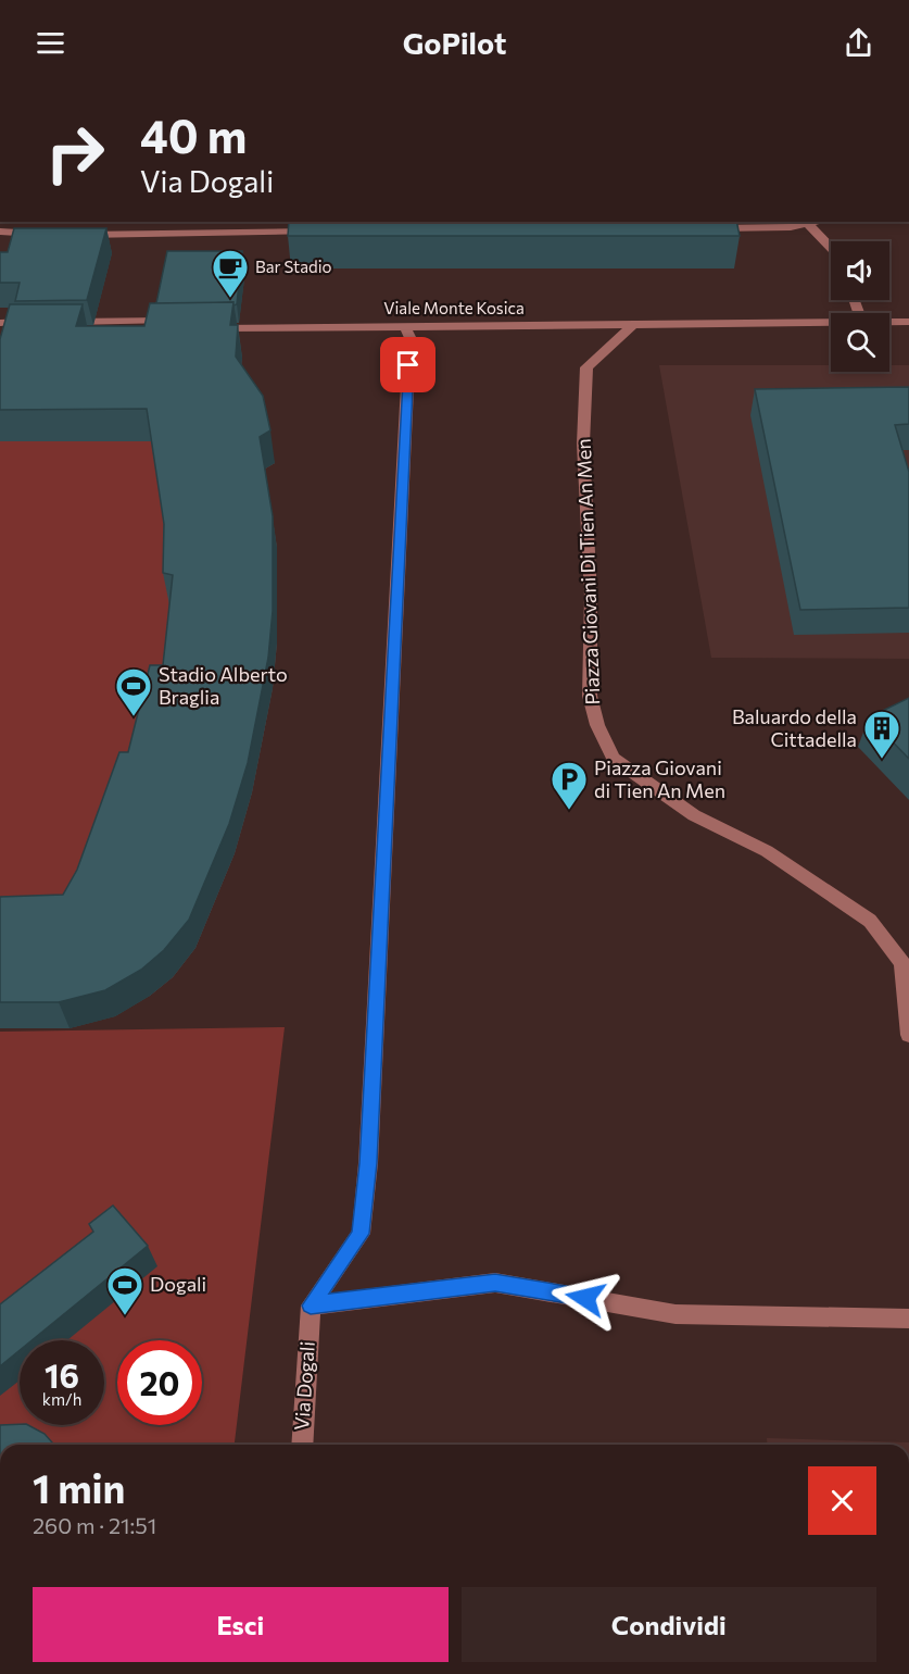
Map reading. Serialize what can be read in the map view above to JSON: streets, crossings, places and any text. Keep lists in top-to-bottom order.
{
  "streets": {
    "street": ["Viale Monte Kosica", "Piazza Giovani Di Tien An Men", "Via Dogali"]
  },
  "crossings": [
    ["Viale Monte Kosica", "Piazza Giovani Di Tien An Men"]
  ],
  "places": {
    "cafe": ["Bar Stadio"],
    "sports": ["Stadio Alberto Braglia", "Dogali"],
    "building": ["Baluardo della Cittadella"],
    "parking": ["Piazza Giovani di Tien An Men"]
  },
  "page": {
    "header": "GoPilot",
    "turn": ["40 m", "Via Dogali"],
    "speed": "16 km/h",
    "limit": "20",
    "heading": ["1 min", "260 m · 21:51"],
    "buttons": ["Esci", "Condividi"]
  }
}
